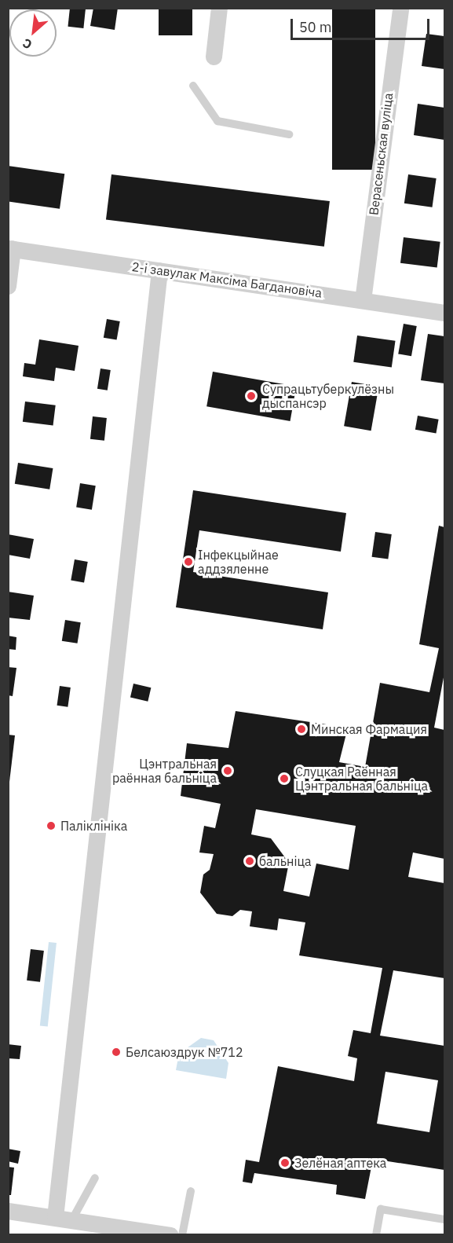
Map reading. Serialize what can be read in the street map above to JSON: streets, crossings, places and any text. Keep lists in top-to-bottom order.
{
  "streets": {
    "street": ["Верасеньская вуліца", "2-і завулак Максіма Багдановіча"]
  },
  "crossings": [
    ["Верасеньская вуліца", "2-і завулак Максіма Багдановіча"]
  ],
  "places": [
    "Супрацьтуберкулёзны дыспансэр",
    "Інфекцыйнае аддзяленне",
    "Минская Фармация",
    "Цэнтральная раённая бальніца",
    "Слуцкая Раённая Цэнтральная бальніца",
    "Паліклініка",
    "бальніца",
    "Белсаюздрук №712",
    "Зелёная аптека"
  ],
  "scale_bar": "50 m",
  "north": "bottom left"
}
